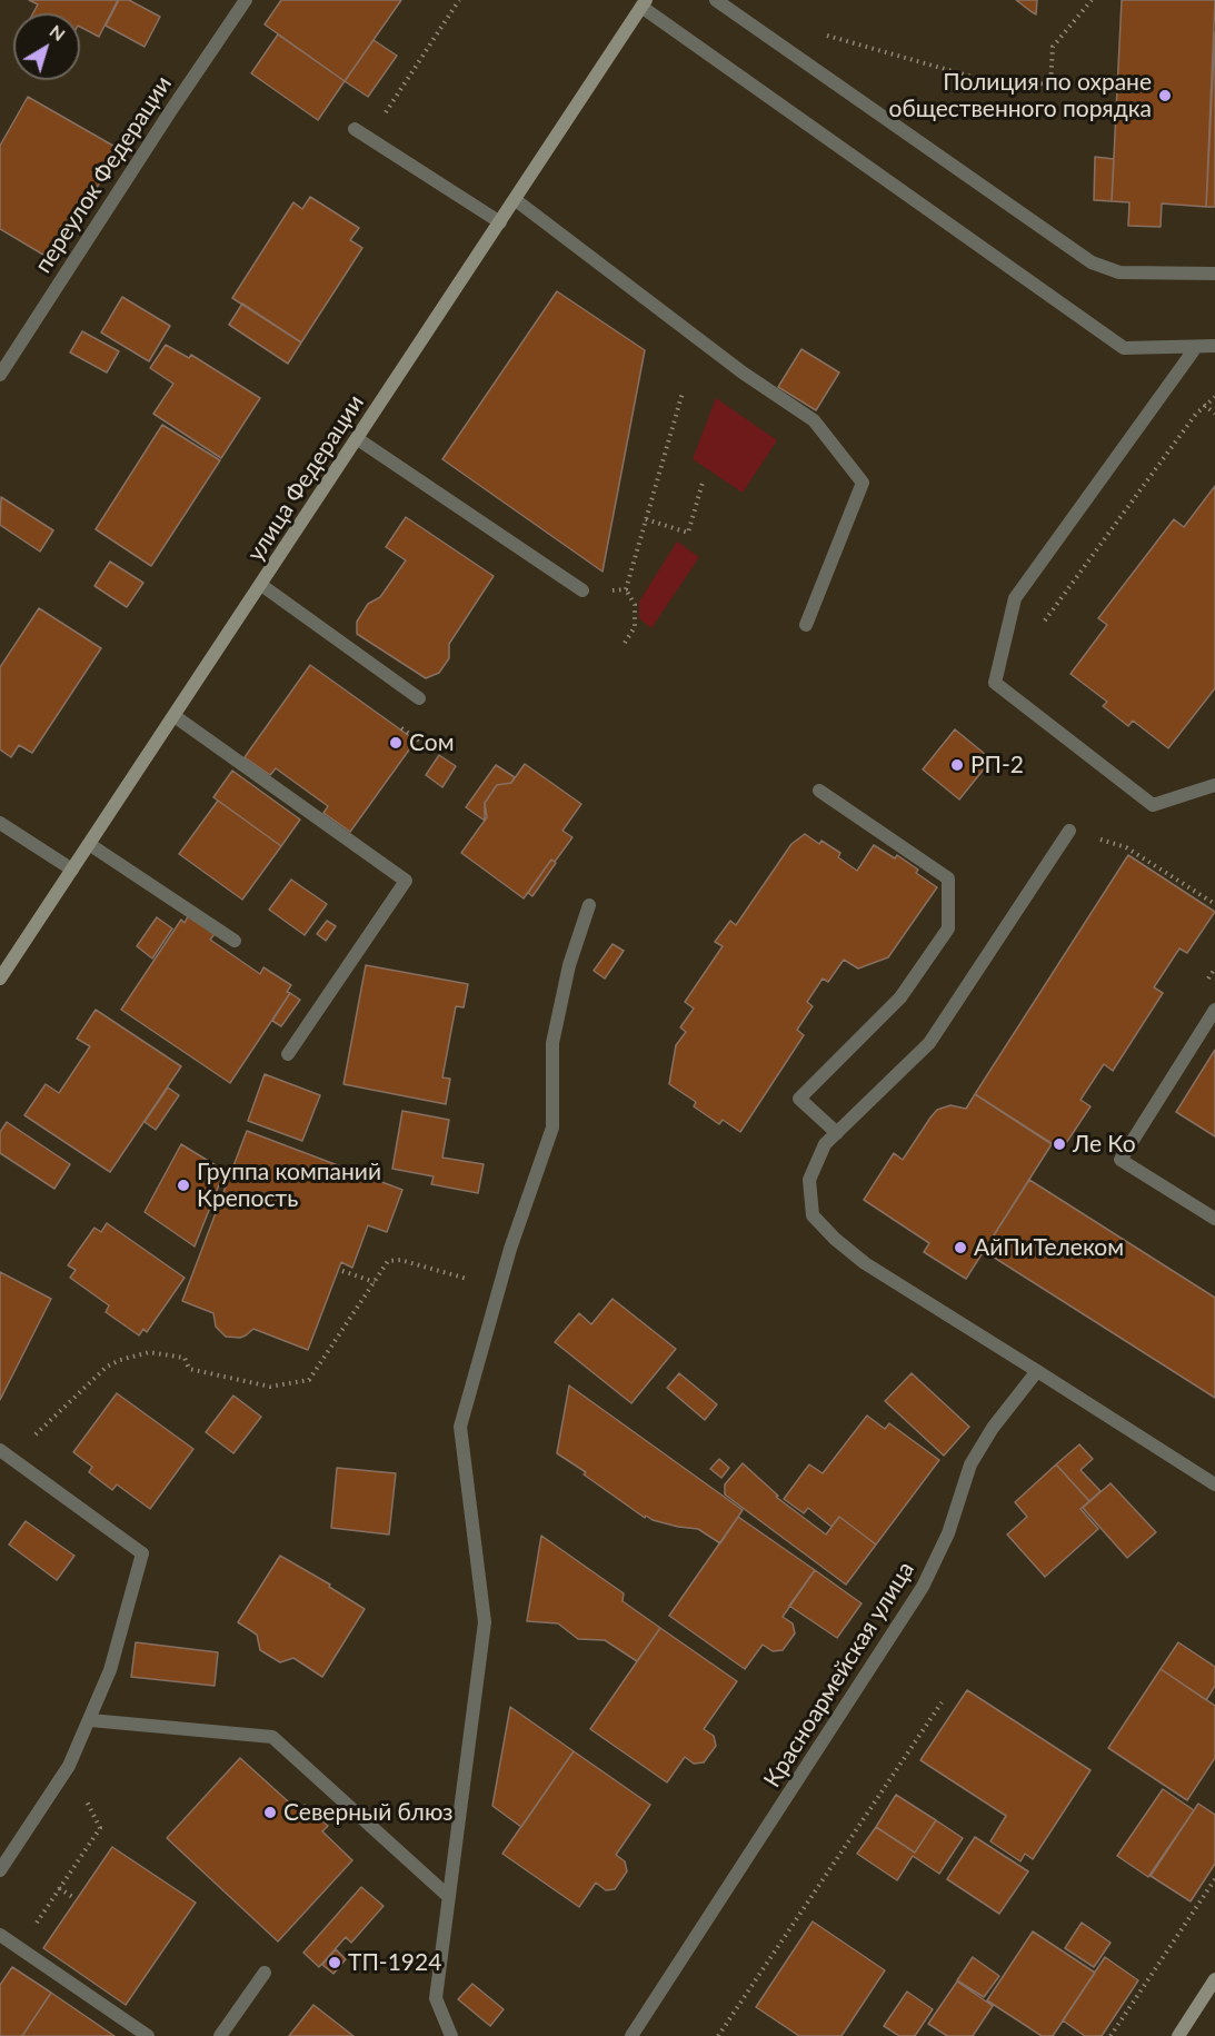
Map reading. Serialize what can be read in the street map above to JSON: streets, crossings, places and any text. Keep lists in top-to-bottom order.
{
  "streets": {
    "main road": ["улица Федерации"],
    "street": ["переулок Федерации", "Красноармейская улица"]
  },
  "places": [
    "Полиция по охране общественного порядка",
    "Сом",
    "РП-2",
    "Ле Ко",
    "Группа компаний Крепость",
    "АйПиТелеком",
    "Северный блюз",
    "ТП-1924"
  ],
  "north": "top right"
}
